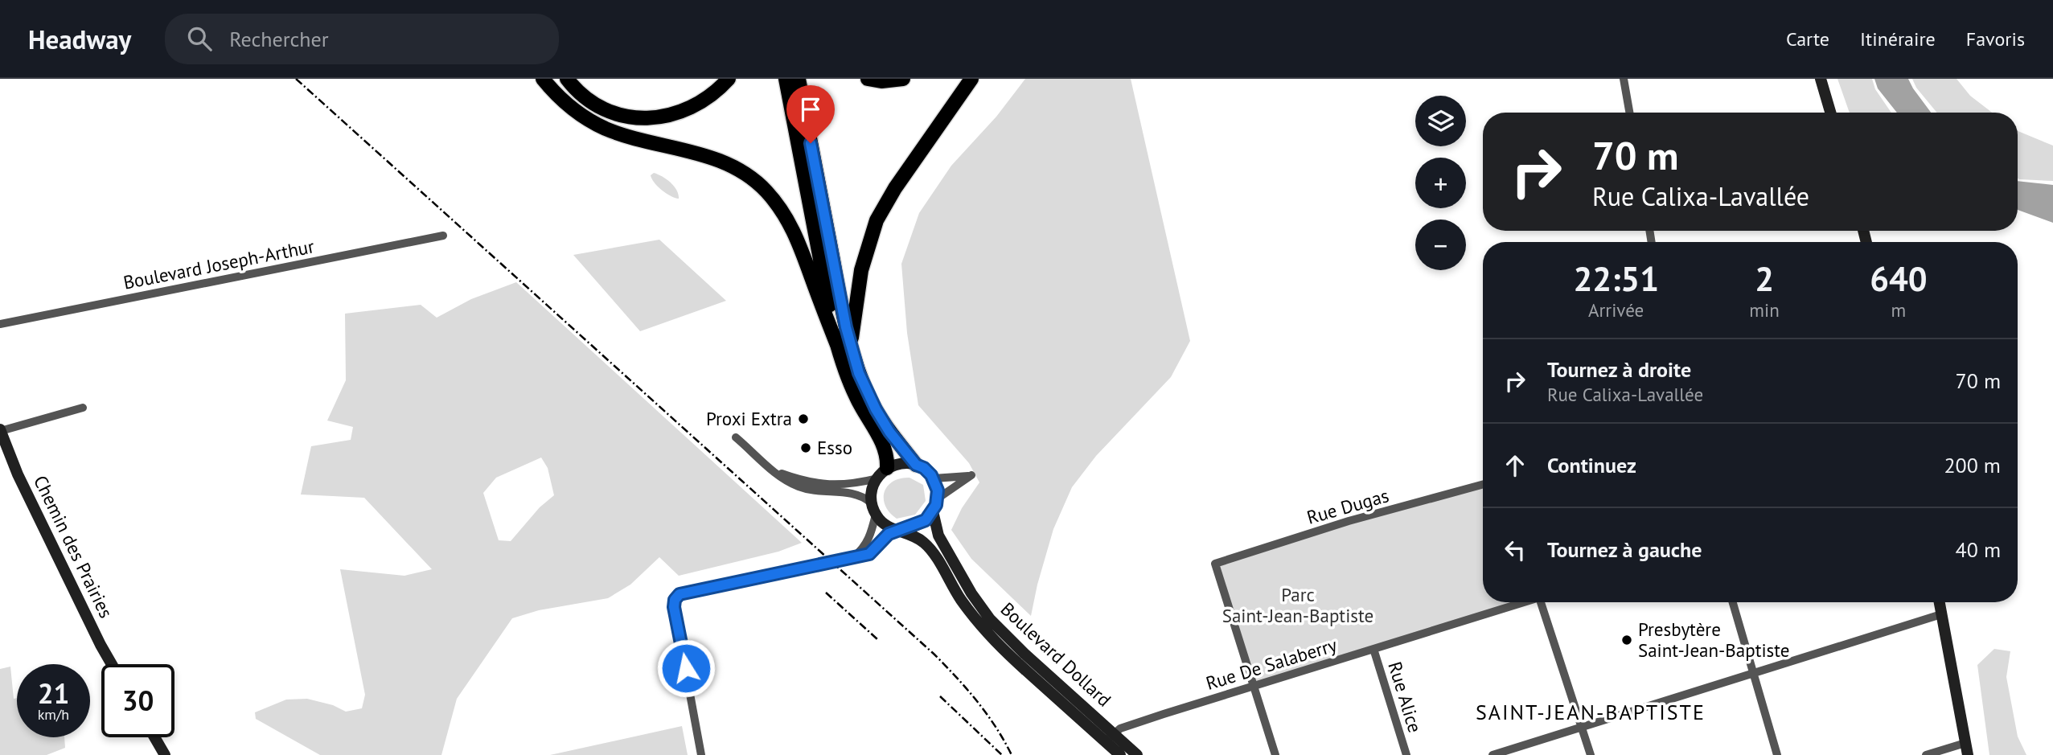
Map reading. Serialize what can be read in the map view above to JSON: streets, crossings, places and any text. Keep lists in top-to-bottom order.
{
  "streets": {
    "main road": ["Chemin des Prairies", "Boulevard Dollard"],
    "street": [
      "Boulevard Joseph-Arthur",
      "Rue Dugas",
      "Rue De Salaberry",
      "Rue Alice"
    ]
  },
  "crossings": [
    ["Rue Dugas", "Rue De Salaberry"],
    ["Boulevard Dollard", "Rue De Salaberry"],
    ["Rue De Salaberry", "Rue Alice"]
  ],
  "districts": ["SAINT-JEAN-BAPTISTE"],
  "parks": ["Parc Saint-Jean-Baptiste"],
  "places": ["Proxi Extra", "Esso", "Presbytère Saint-Jean-Baptiste"],
  "page": {
    "header": "Headway",
    "search": "Rechercher",
    "nav": ["Carte", "Itinéraire", "Favoris"],
    "map_buttons": ["+", "−"],
    "turn": ["70 m", "Rue Calixa-Lavallée"],
    "eta": [
      "22:51",
      "Arrivée",
      "2",
      "min",
      "640",
      "m"
    ],
    "list": [
      {
        "name": "Tournez à droite",
        "note": "Rue Calixa-Lavallée",
        "value": "70 m"
      },
      {
        "name": "Continuez",
        "value": "200 m"
      },
      {
        "name": "Tournez à gauche",
        "value": "40 m"
      }
    ],
    "speed": "21 km/h",
    "limit": "30"
  }
}
